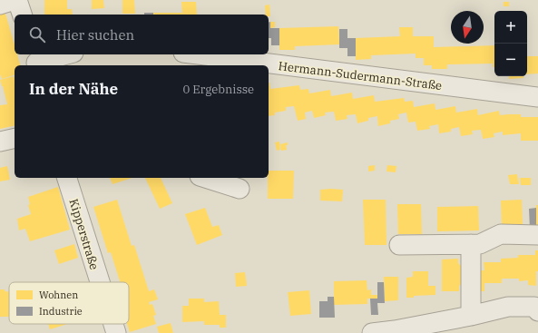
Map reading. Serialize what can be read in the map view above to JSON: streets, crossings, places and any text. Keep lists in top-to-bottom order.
{
  "streets": {
    "street": ["Hermann-Sudermann-Straße", "Kipperstraße"]
  },
  "legend": ["Wohnen", "Industrie"],
  "north": "bottom",
  "page": {
    "map_buttons": ["+", "−"],
    "search": "Hier suchen",
    "heading": ["In der Nähe", "0 Ergebnisse"]
  }
}
